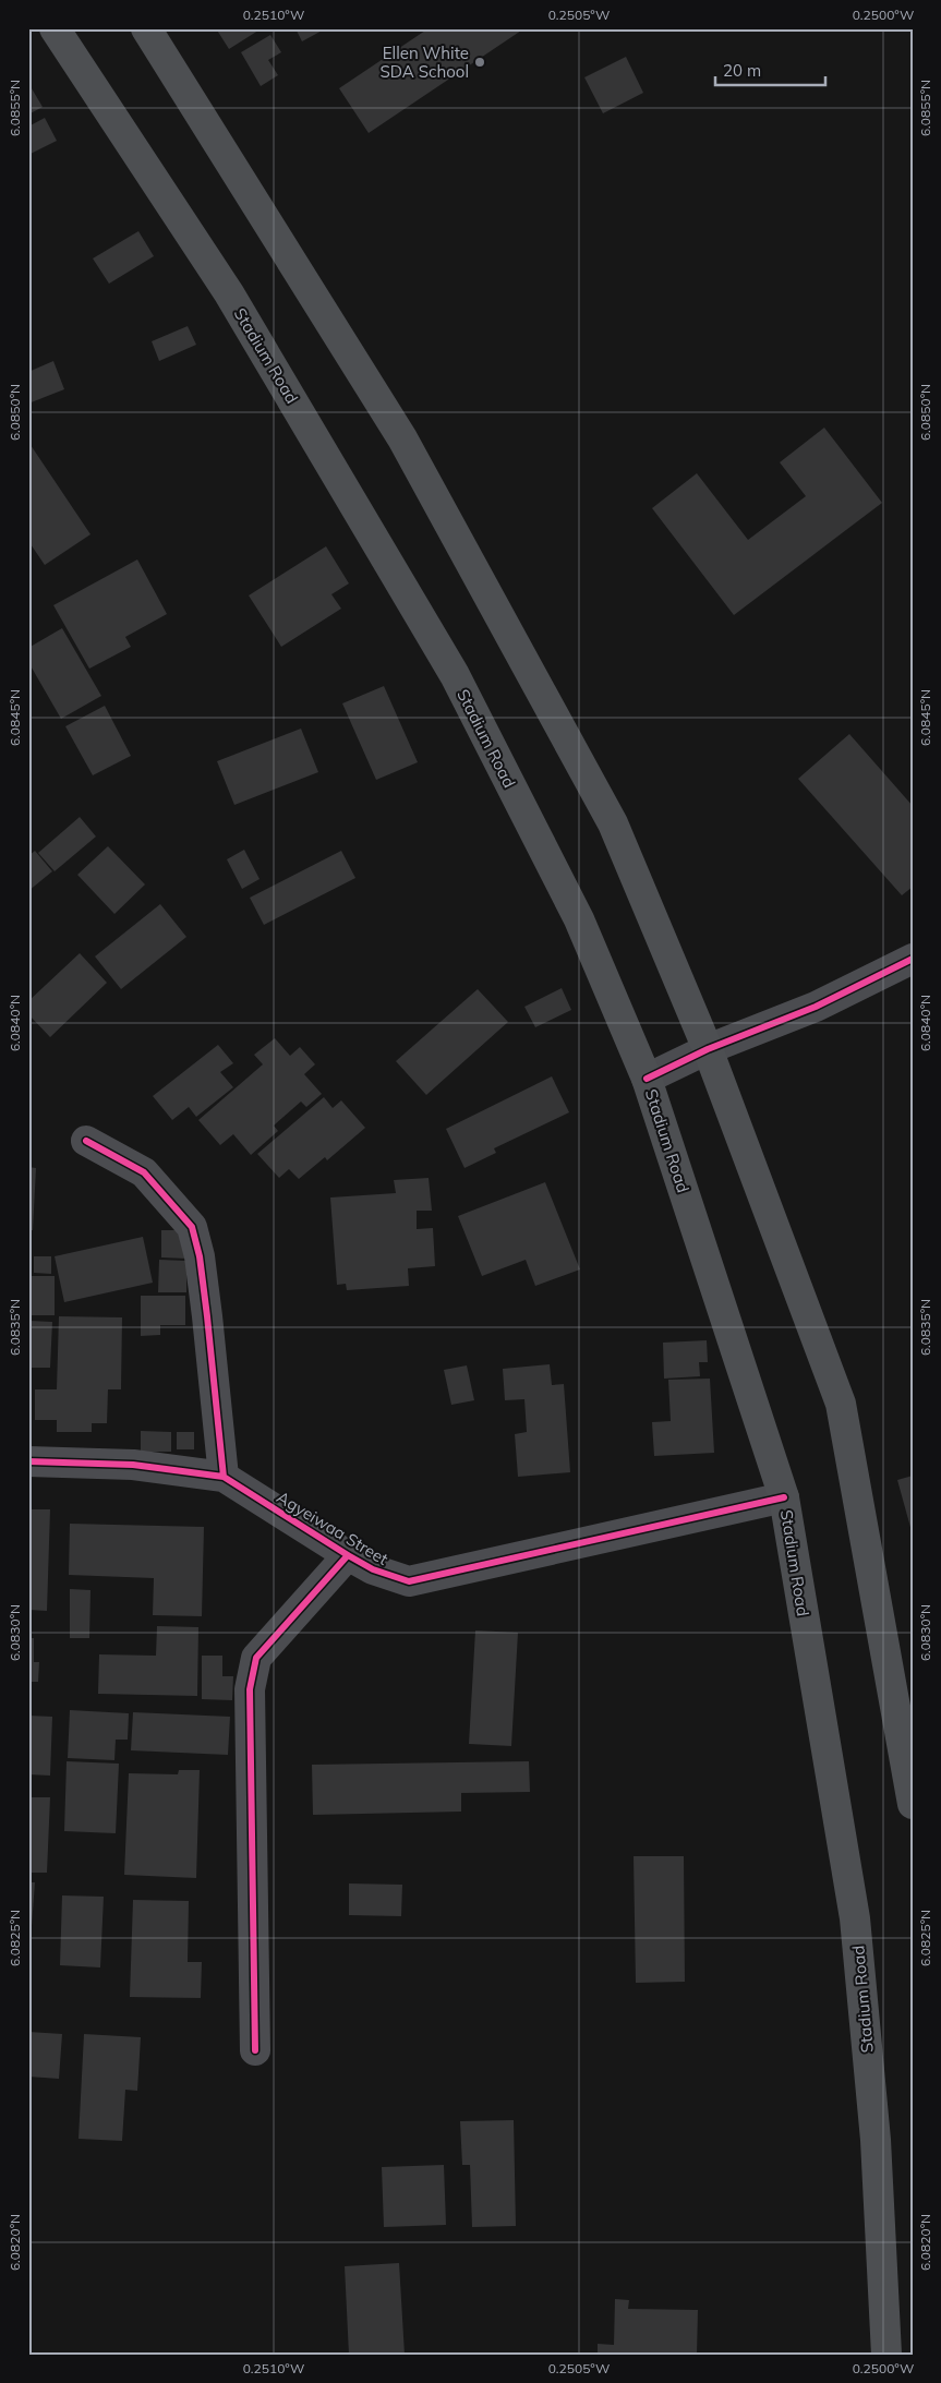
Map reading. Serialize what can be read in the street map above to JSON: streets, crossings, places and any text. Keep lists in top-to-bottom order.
{
  "streets": {
    "main road": ["Stadium Road"],
    "street": ["Agyeiwaa Street"]
  },
  "crossings": [
    ["Stadium Road", "Agyeiwaa Street"]
  ],
  "places": ["Ellen White SDA School"],
  "scale_bar": "20 m",
  "coordinates": [
    "0.2510°W",
    "0.2505°W",
    "0.2500°W",
    "6.0855°N",
    "6.0850°N",
    "6.0845°N",
    "6.0840°N",
    "6.0835°N",
    "6.0830°N",
    "6.0825°N",
    "6.0820°N"
  ]
}
